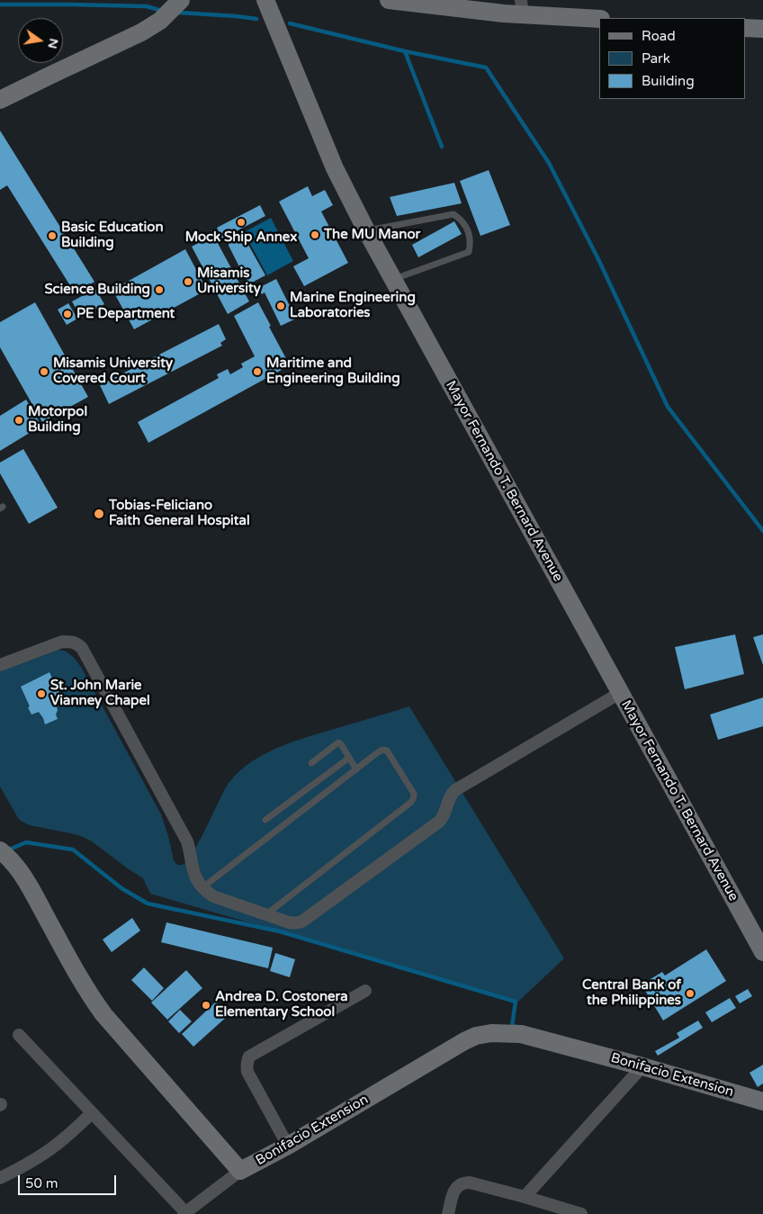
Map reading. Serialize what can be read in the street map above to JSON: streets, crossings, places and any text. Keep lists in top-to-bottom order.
{
  "streets": {
    "street": ["Mayor Fernando T. Bernard Avenue", "Bonifacio Extension"]
  },
  "places": [
    "Mock Ship Annex",
    "The MU Manor",
    "Basic Education Building",
    "Misamis University",
    "Science Building",
    "Marine Engineering Laboratories",
    "PE Department",
    "Misamis University Covered Court",
    "Maritime and Engineering Building",
    "Motorpol Building",
    "Tobias-Feliciano Faith General Hospital",
    "St. John Marie Vianney Chapel",
    "Central Bank of the Philippines",
    "Andrea D. Costonera Elementary School"
  ],
  "legend": ["Road", "Park", "Building"],
  "scale_bar": "50 m",
  "north": "right"
}
